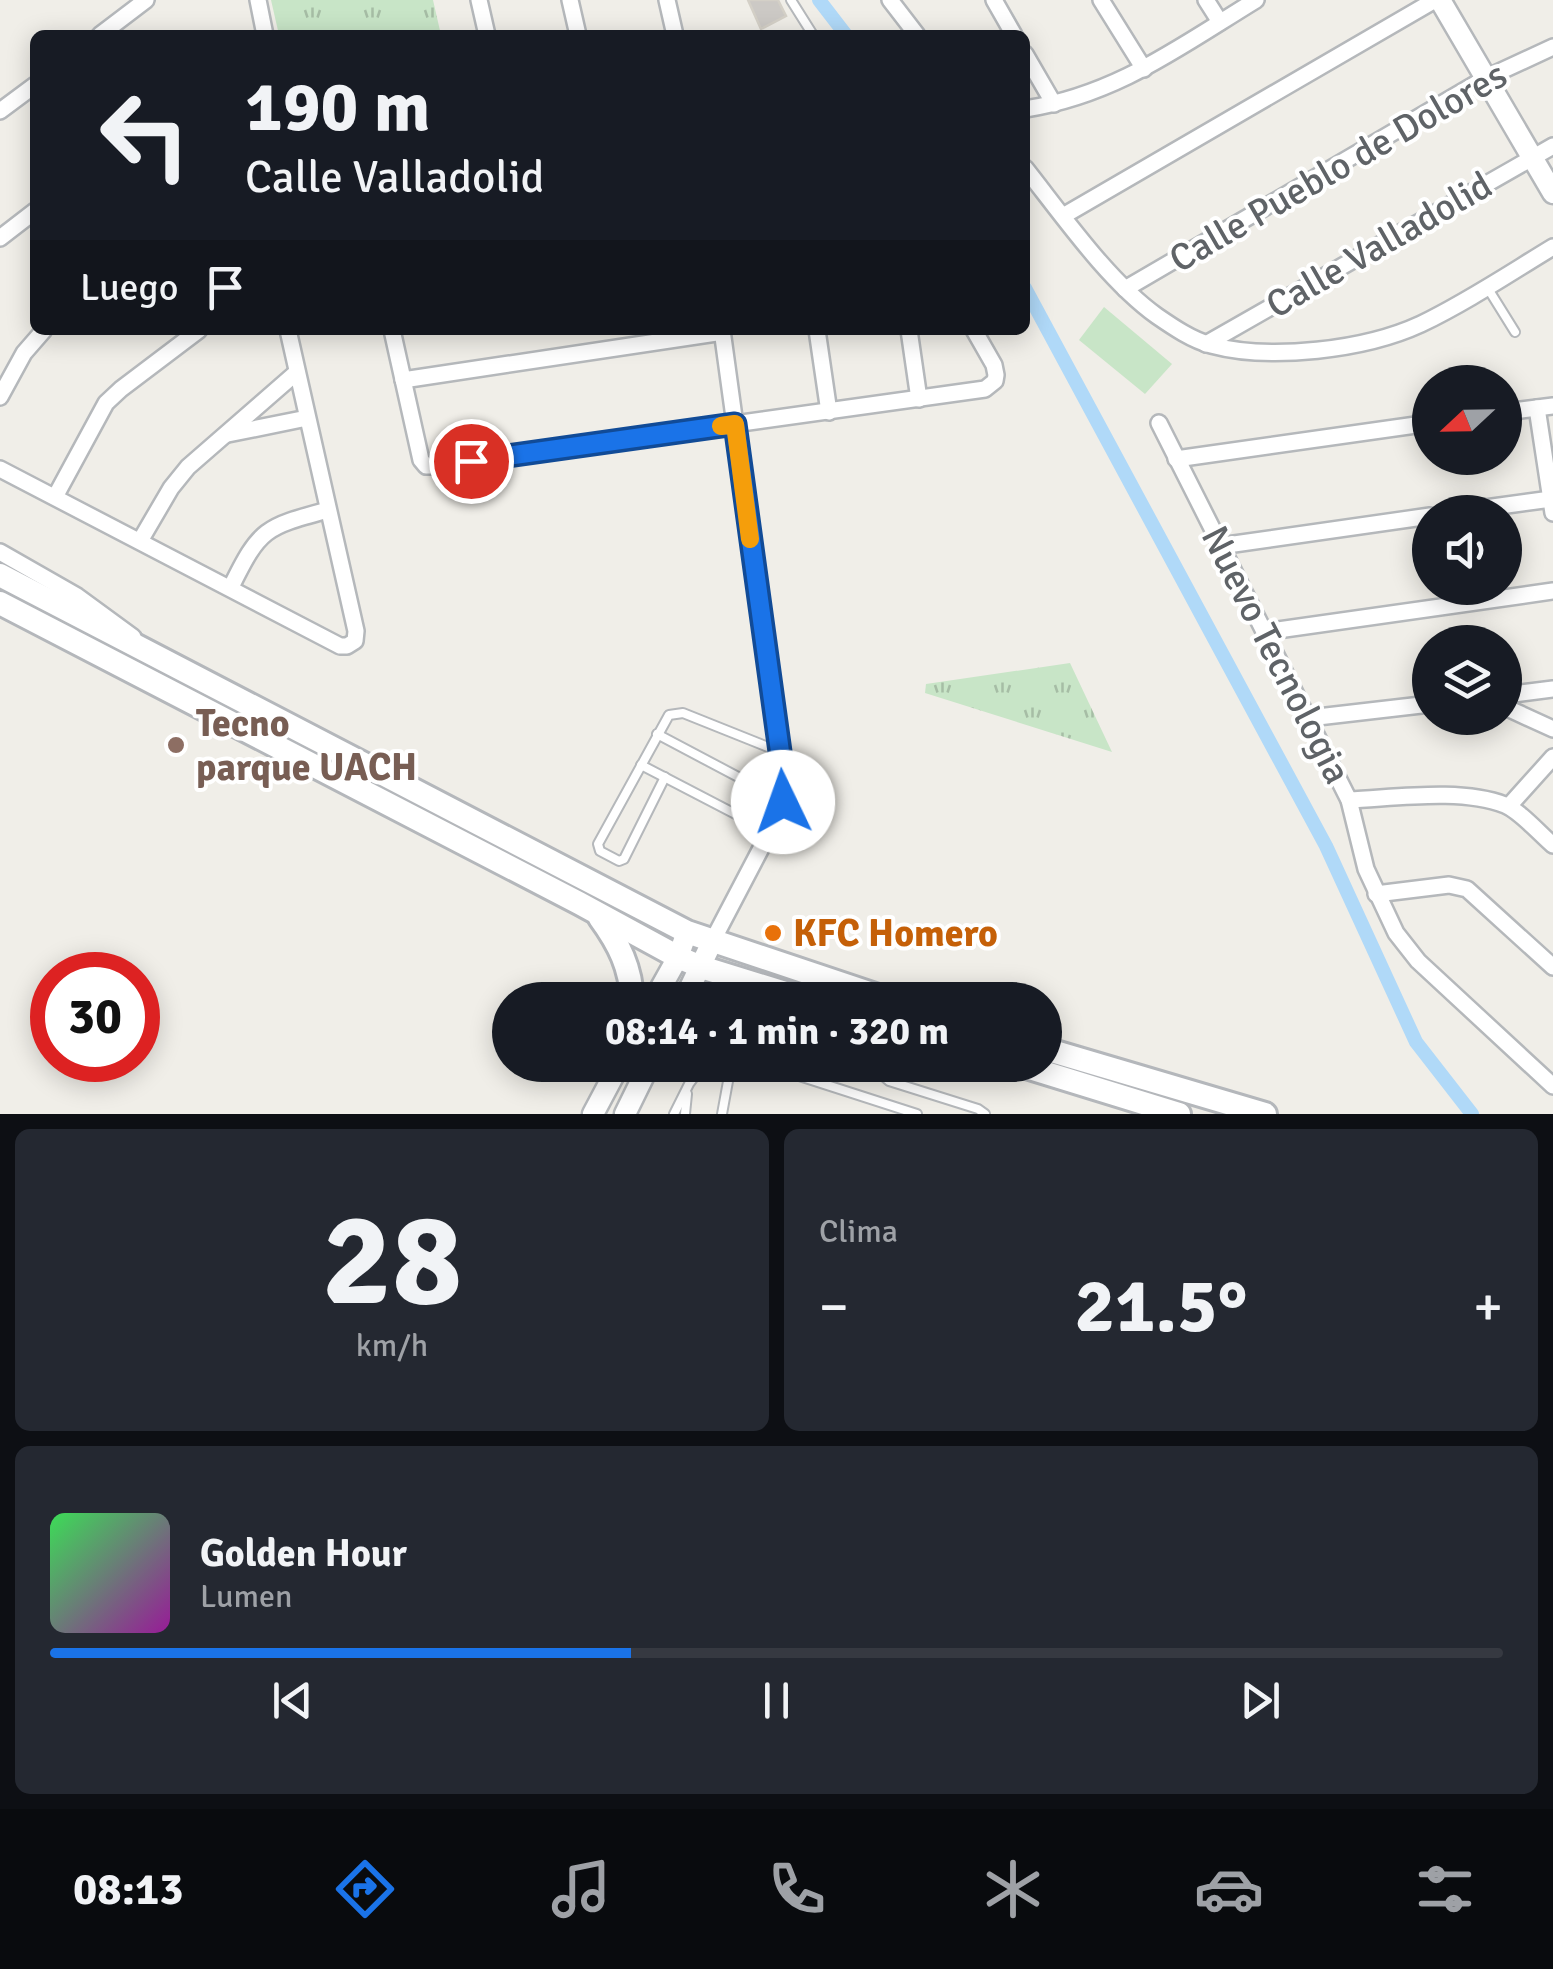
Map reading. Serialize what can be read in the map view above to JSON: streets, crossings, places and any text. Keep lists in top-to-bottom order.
{
  "streets": {
    "street": ["Calle Pueblo de Dolores", "Calle Valladolid", "Nuevo Tecnologia"]
  },
  "places": ["Tecno parque UACH", "KFC Homero"],
  "north": "left",
  "page": {
    "turn": ["190 m", "Calle Valladolid"],
    "then": "Luego",
    "limit": "30",
    "trip": "08:14 · 1 min · 320 m",
    "tile": [
      ["28", "km/h"],
      "Clima"
    ],
    "heat": ["−", "21.5°", "+"],
    "song": ["Golden Hour", "Lumen"],
    "tabs": "08:13"
  }
}
